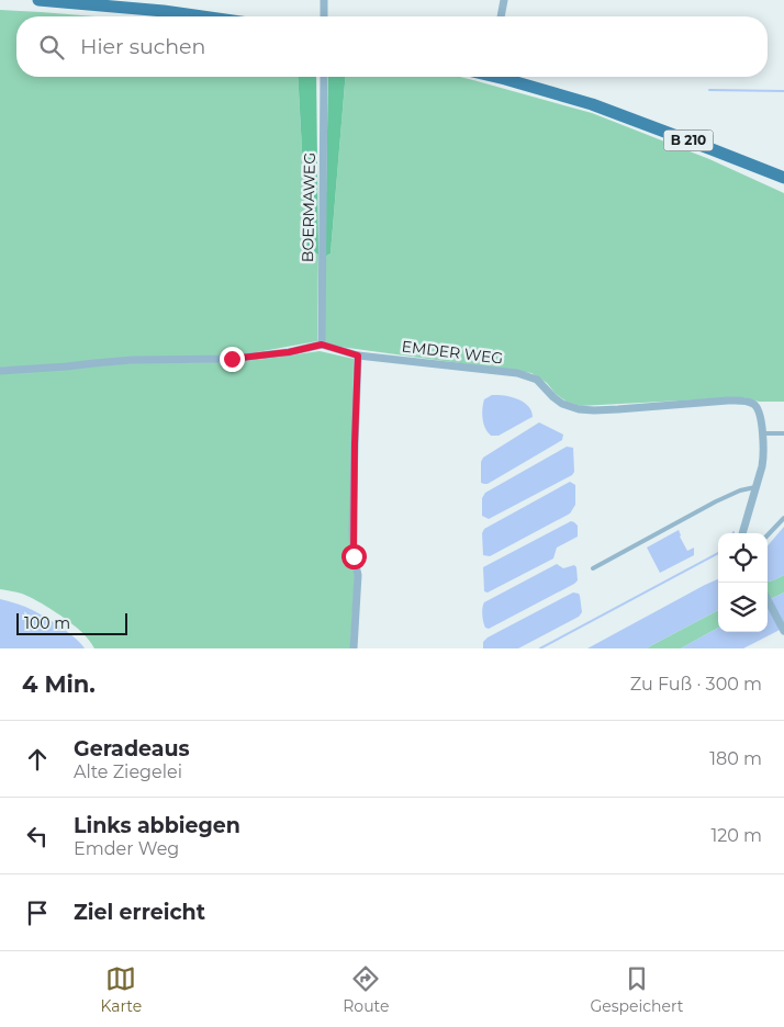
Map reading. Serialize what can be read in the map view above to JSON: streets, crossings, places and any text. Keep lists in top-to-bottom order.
{
  "streets": {
    "main road": ["B 210"],
    "street": ["BOERMAWEG", "EMDER WEG"]
  },
  "crossings": [
    ["BOERMAWEG", "EMDER WEG"]
  ],
  "scale_bar": "100 m",
  "page": {
    "search": "Hier suchen",
    "scale": "100 m",
    "heading": ["4 Min.", "Zu Fuß · 300 m"],
    "list": [
      ["Geradeaus", "Alte Ziegelei", "180 m"],
      ["Links abbiegen", "Emder Weg", "120 m"],
      "Ziel erreicht"
    ],
    "nav": ["Karte", "Route", "Gespeichert"]
  }
}
